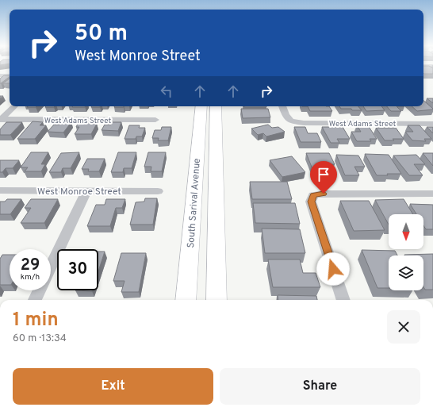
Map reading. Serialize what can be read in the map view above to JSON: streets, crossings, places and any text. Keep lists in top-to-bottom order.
{
  "streets": {
    "main road": ["South Sarival Avenue"],
    "street": ["West Adams Street", "West Monroe Street"]
  },
  "north": "bottom",
  "page": {
    "turn": ["50 m", "West Monroe Street"],
    "speed": "29 km/h",
    "limit": "30",
    "heading": ["1 min", "60 m · 13:34"],
    "buttons": ["Exit", "Share"]
  }
}
